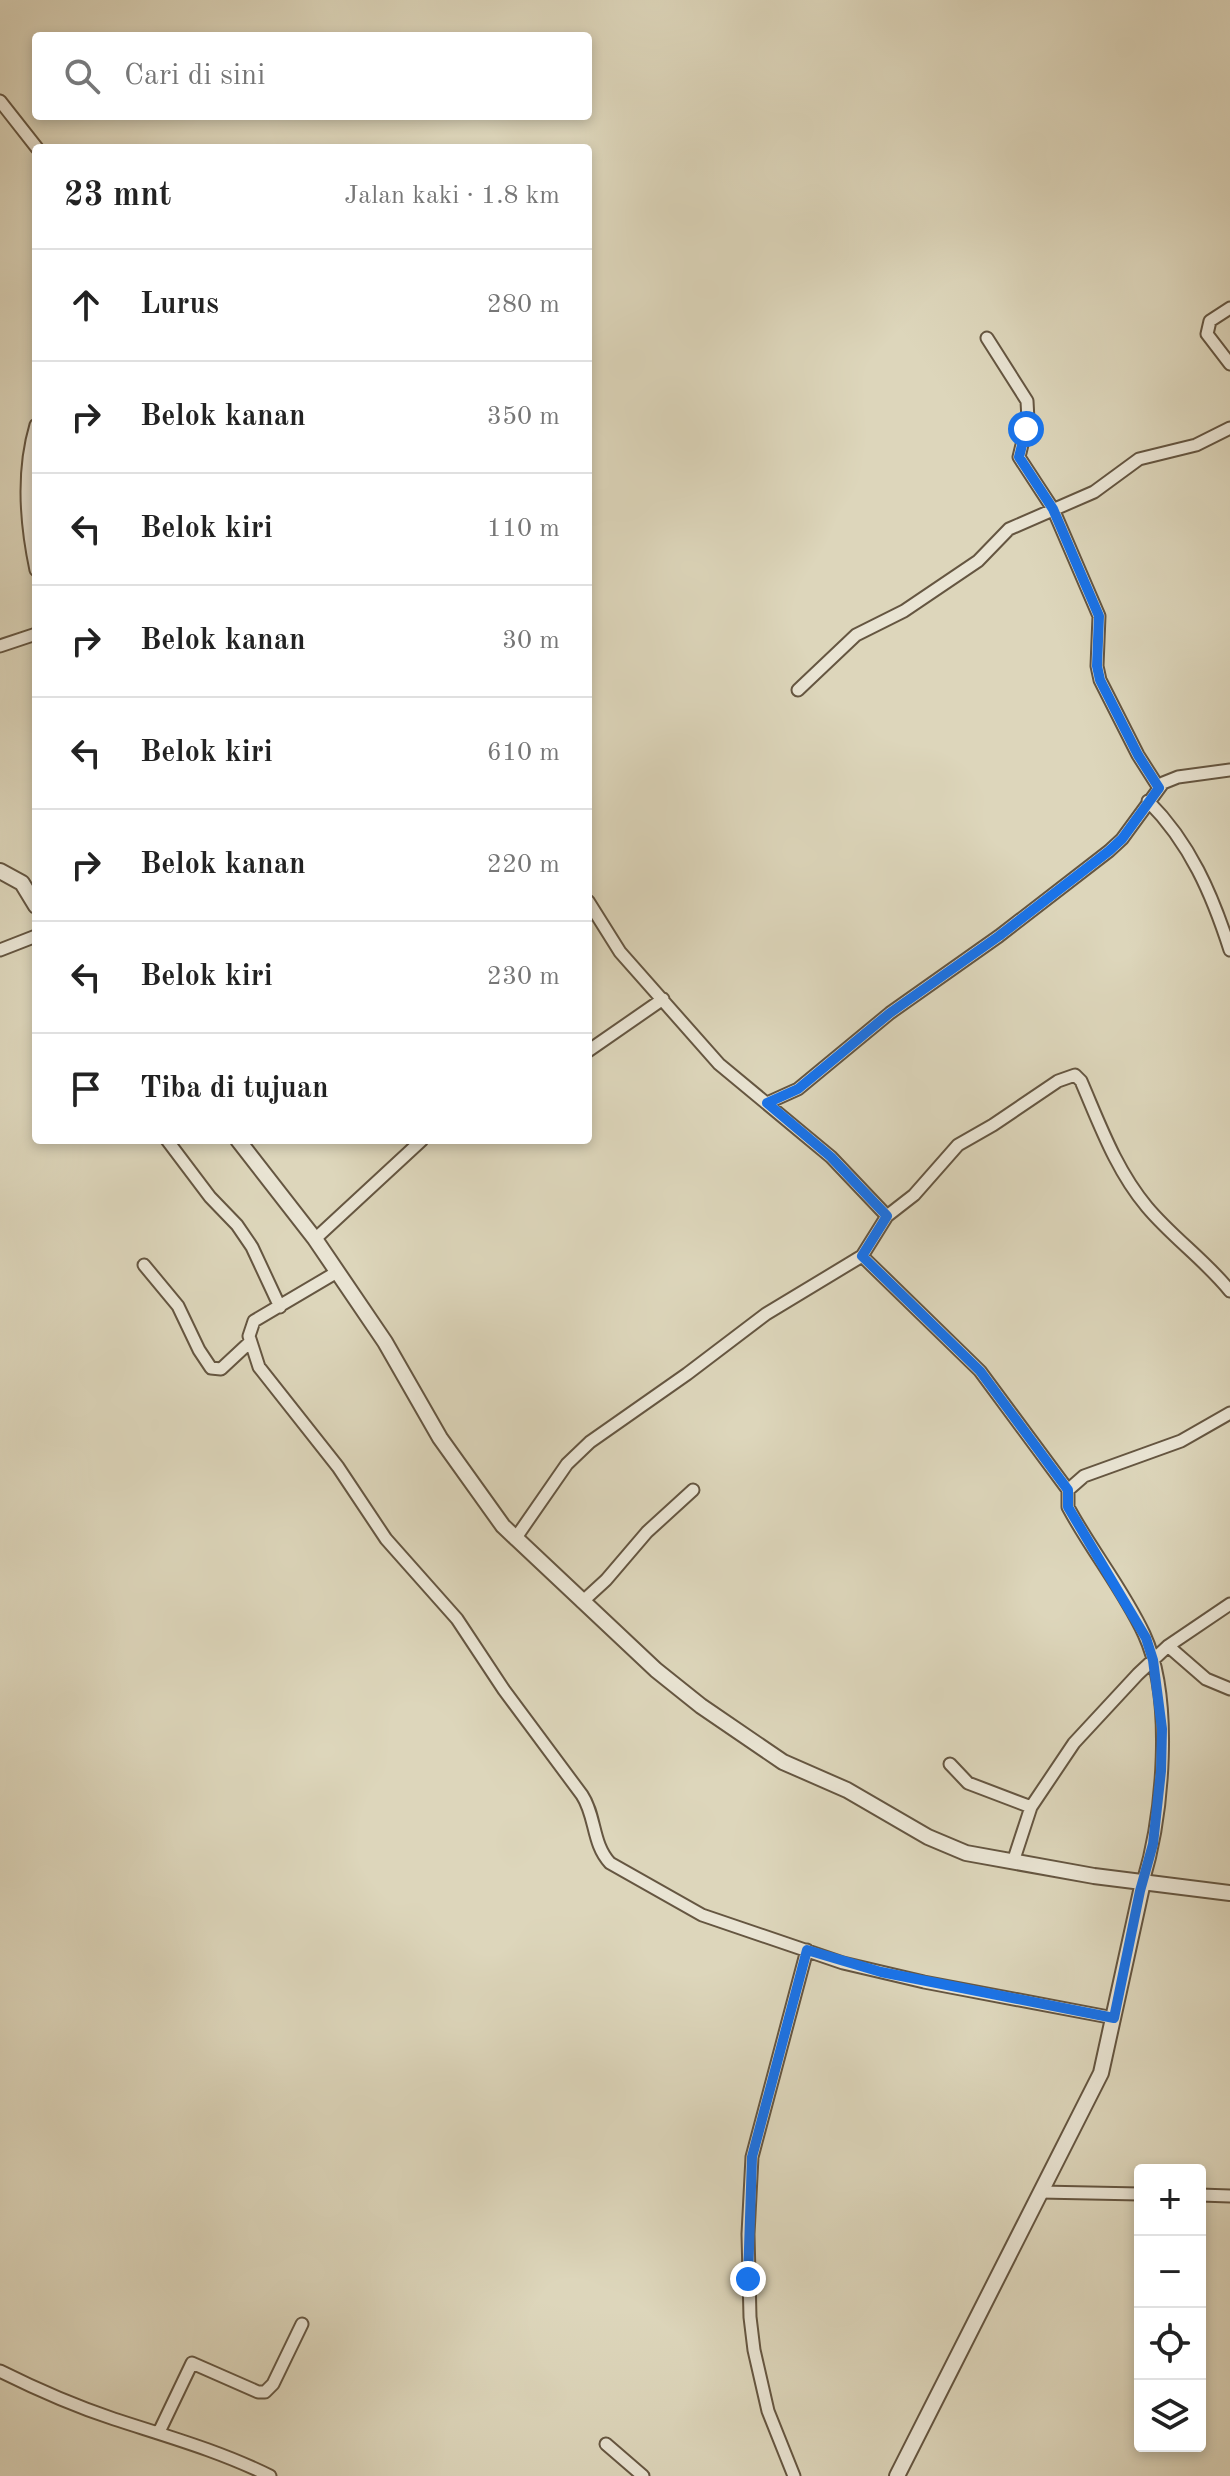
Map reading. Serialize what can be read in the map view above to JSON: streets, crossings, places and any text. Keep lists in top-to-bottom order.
{
  "page": {
    "search": "Cari di sini",
    "heading": ["23 mnt", "Jalan kaki · 1.8 km"],
    "list": [
      ["Lurus", "280 m"],
      ["Belok kanan", "350 m"],
      ["Belok kiri", "110 m"],
      ["Belok kanan", "30 m"],
      ["Belok kiri", "610 m"],
      ["Belok kanan", "220 m"],
      ["Belok kiri", "230 m"],
      "Tiba di tujuan"
    ],
    "map_buttons": ["+", "−"]
  }
}
